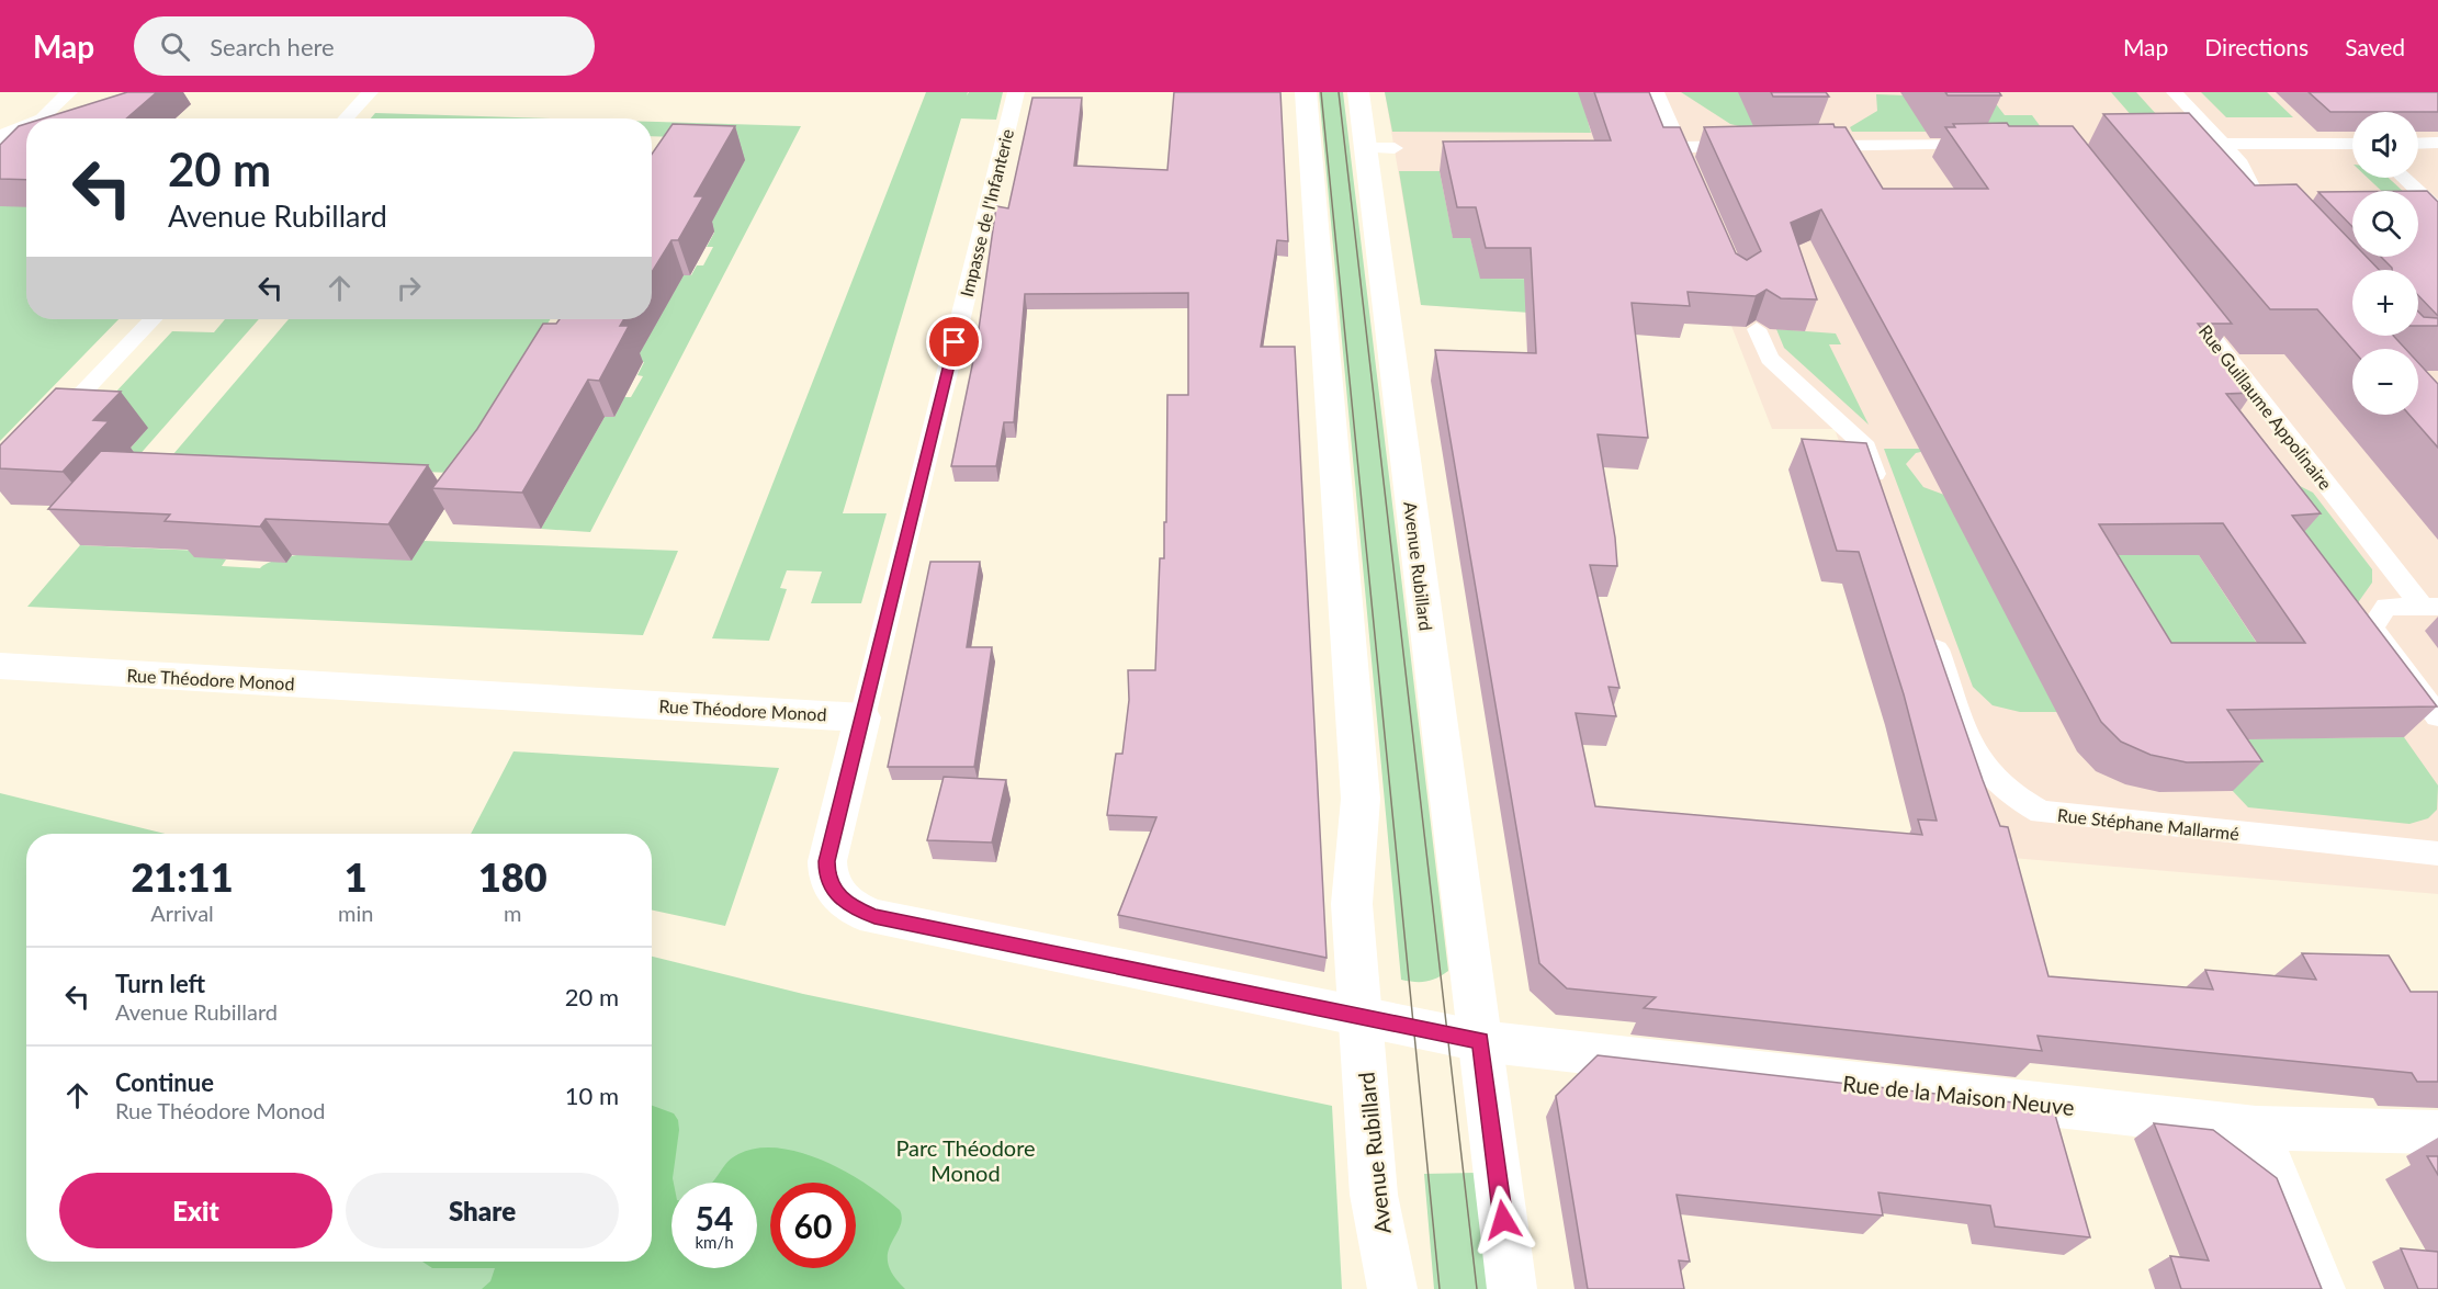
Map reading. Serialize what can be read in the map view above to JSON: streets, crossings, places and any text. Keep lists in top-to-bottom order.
{
  "streets": {
    "main road": ["Avenue Rubillard", "Rue Théodore Monod", "Rue de la Maison Neuve"],
    "lane": ["Impasse de l'Infanterie", "Rue Guillaume Appolinaire", "Rue Stéphane Mallarmé"]
  },
  "crossings": [
    ["Impasse de l'Infanterie", "Rue Théodore Monod"],
    ["Avenue Rubillard", "Rue de la Maison Neuve"]
  ],
  "parks": ["Parc Théodore Monod"],
  "page": {
    "header": "Map",
    "search": "Search here",
    "nav": ["Map", "Directions", "Saved"],
    "map_buttons": ["+", "−"],
    "turn": ["20 m", "Avenue Rubillard"],
    "eta": [
      "21:11",
      "Arrival",
      "1",
      "min",
      "180",
      "m"
    ],
    "list": [
      {
        "name": "Turn left",
        "note": "Avenue Rubillard",
        "value": "20 m"
      },
      {
        "name": "Continue",
        "note": "Rue Théodore Monod",
        "value": "10 m"
      }
    ],
    "buttons": ["Exit", "Share"],
    "speed": "54 km/h",
    "limit": "60"
  }
}
